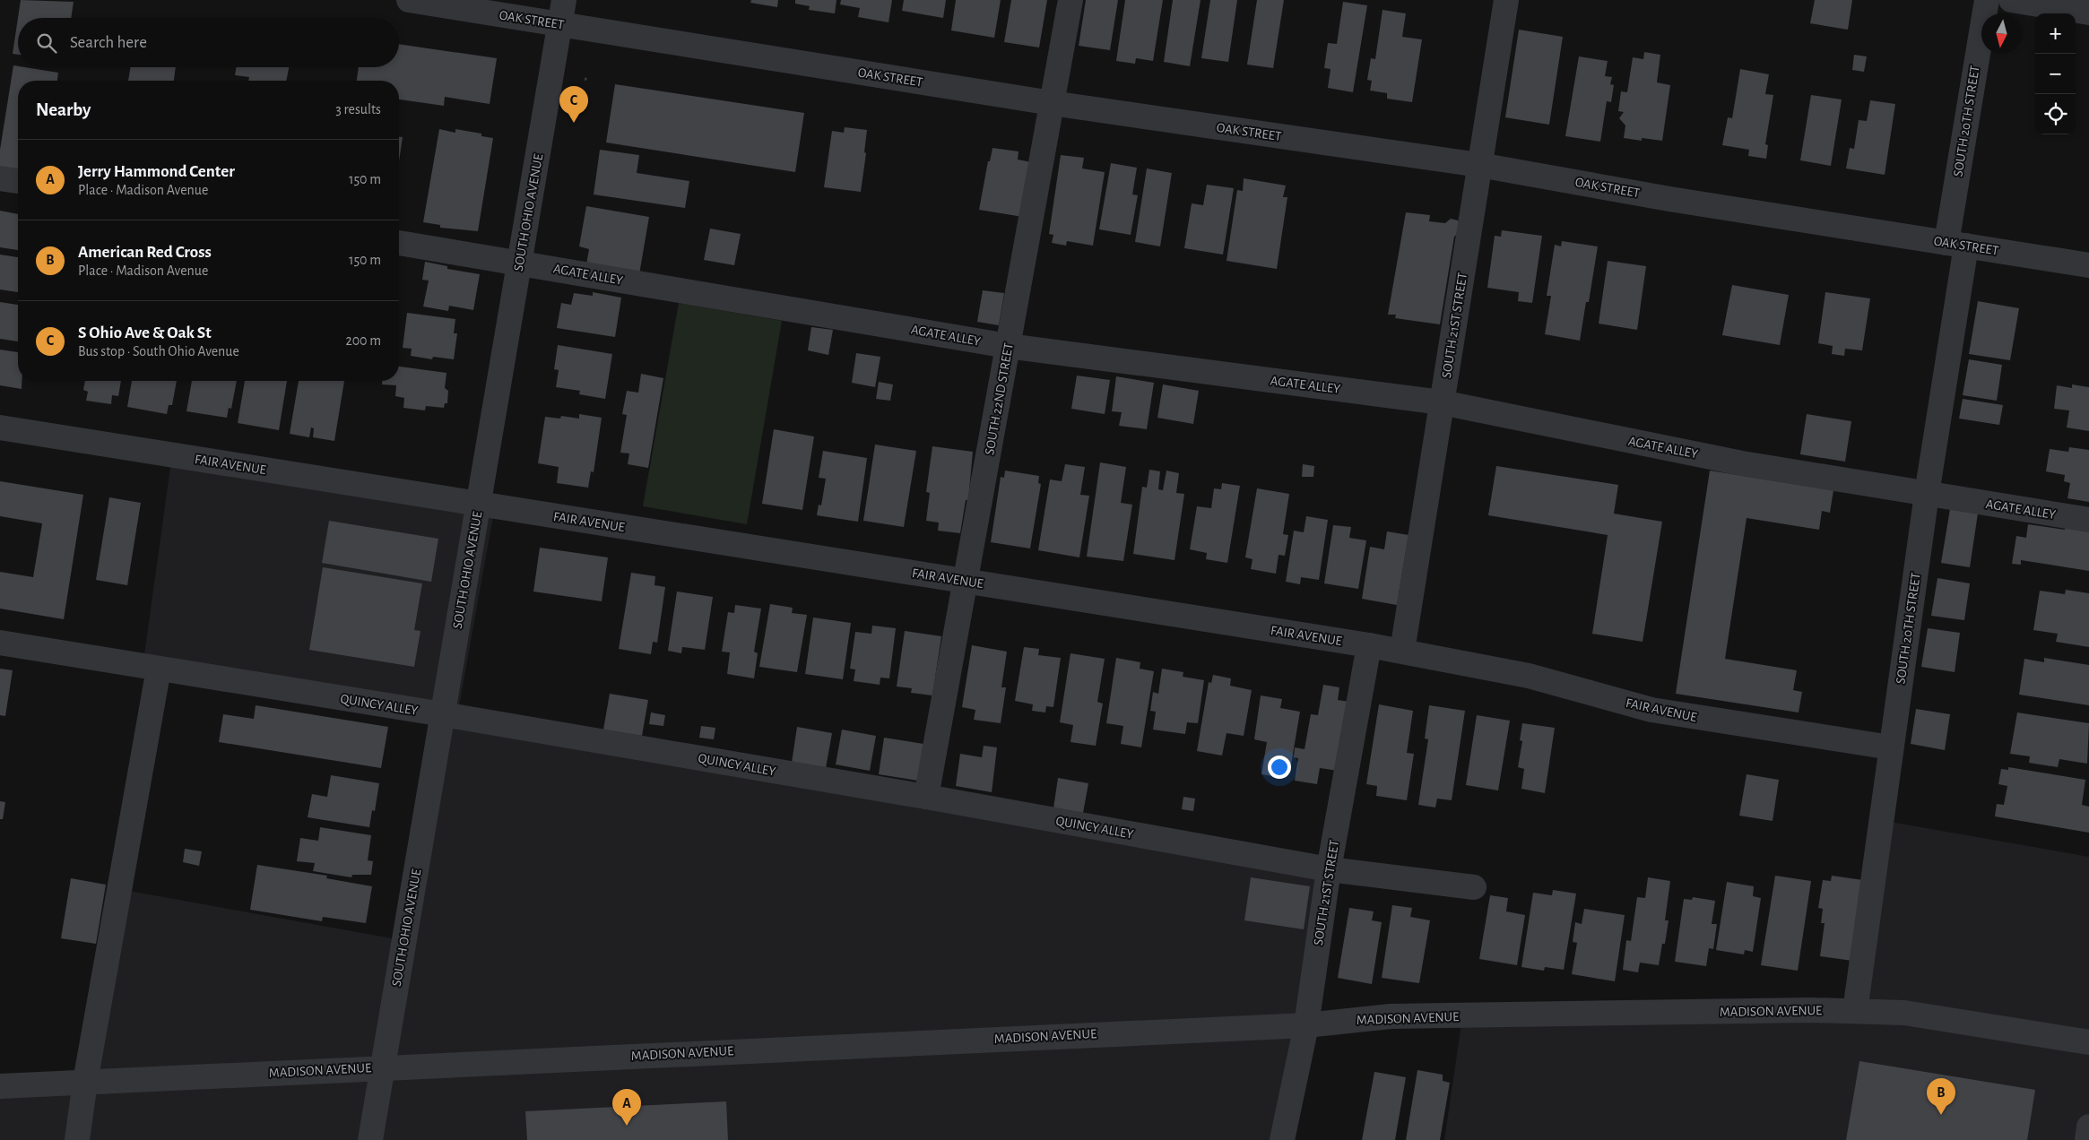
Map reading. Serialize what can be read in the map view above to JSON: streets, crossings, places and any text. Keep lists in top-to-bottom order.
{
  "streets": {
    "street": [
      "OAK STREET",
      "SOUTH 20TH STREET",
      "SOUTH OHIO AVENUE",
      "AGATE ALLEY",
      "SOUTH 21ST STREET",
      "SOUTH 22ND STREET",
      "FAIR AVENUE",
      "QUINCY ALLEY",
      "MADISON AVENUE"
    ]
  },
  "crossings": [
    ["OAK STREET", "SOUTH 20TH STREET"],
    ["OAK STREET", "SOUTH OHIO AVENUE"],
    ["OAK STREET", "SOUTH 21ST STREET"],
    ["OAK STREET", "SOUTH 22ND STREET"],
    ["SOUTH 20TH STREET", "AGATE ALLEY"],
    ["SOUTH 20TH STREET", "FAIR AVENUE"],
    ["SOUTH 20TH STREET", "MADISON AVENUE"],
    ["SOUTH OHIO AVENUE", "AGATE ALLEY"],
    ["SOUTH OHIO AVENUE", "FAIR AVENUE"],
    ["SOUTH OHIO AVENUE", "QUINCY ALLEY"],
    ["SOUTH OHIO AVENUE", "MADISON AVENUE"],
    ["AGATE ALLEY", "SOUTH 21ST STREET"],
    ["AGATE ALLEY", "SOUTH 22ND STREET"],
    ["SOUTH 21ST STREET", "FAIR AVENUE"],
    ["SOUTH 21ST STREET", "QUINCY ALLEY"],
    ["SOUTH 21ST STREET", "MADISON AVENUE"],
    ["SOUTH 22ND STREET", "FAIR AVENUE"],
    ["SOUTH 22ND STREET", "QUINCY ALLEY"]
  ],
  "north": "bottom",
  "page": {
    "map_buttons": ["+", "−"],
    "search": "Search here",
    "heading": ["Nearby", "3 results"],
    "pins": ["C", "B", "A"],
    "list": [
      {
        "mark": "A",
        "name": "Jerry Hammond Center",
        "note": "Place · Madison Avenue",
        "value": "150 m"
      },
      {
        "mark": "B",
        "name": "American Red Cross",
        "note": "Place · Madison Avenue",
        "value": "150 m"
      },
      {
        "mark": "C",
        "name": "S Ohio Ave & Oak St",
        "note": "Bus stop · South Ohio Avenue",
        "value": "200 m"
      }
    ]
  }
}
